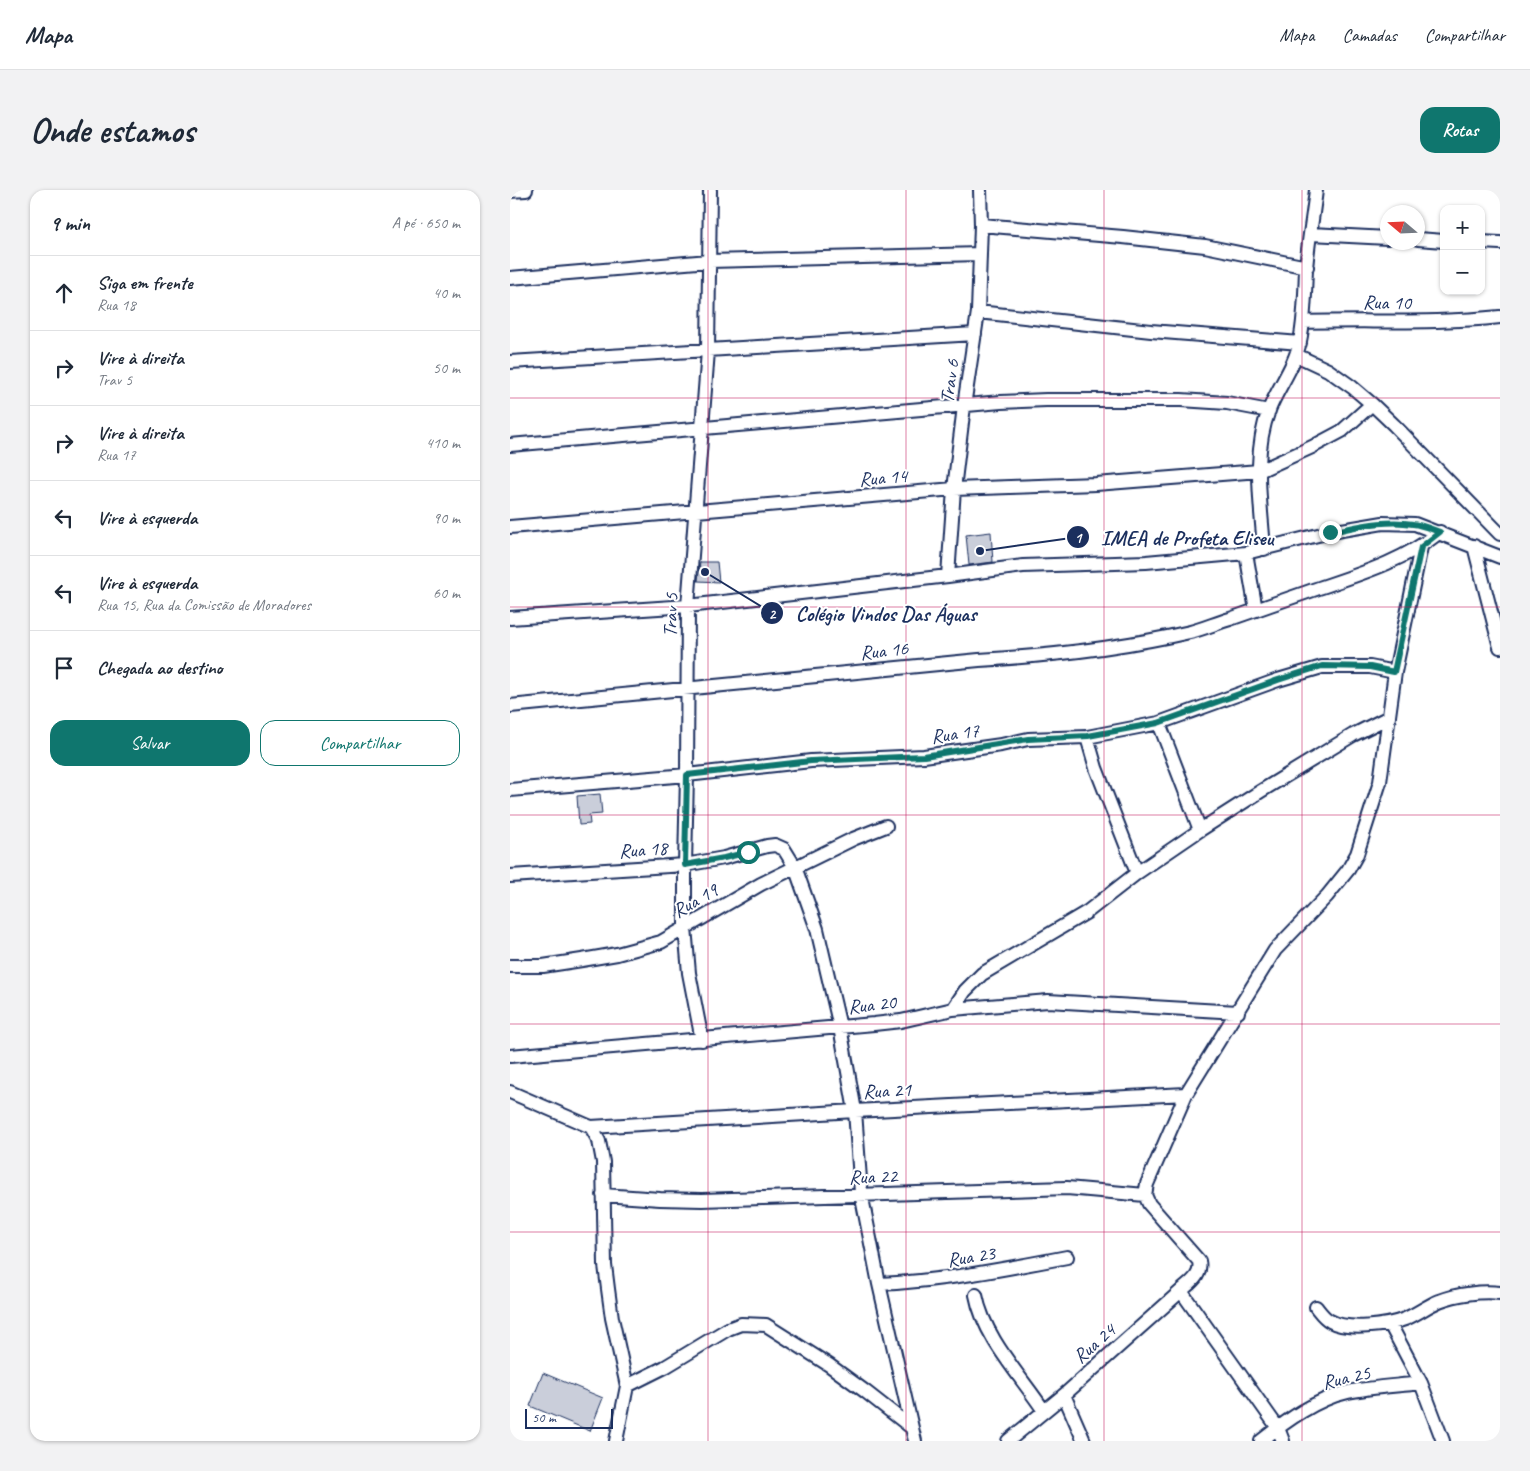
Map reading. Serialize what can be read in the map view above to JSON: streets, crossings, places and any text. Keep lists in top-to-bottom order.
{
  "streets": {
    "street": [
      "Rua 10",
      "Trav 6",
      "Rua 14",
      "Trav 5",
      "Rua 16",
      "Rua 17",
      "Rua 18",
      "Rua 19",
      "Rua 20",
      "Rua 21",
      "Rua 22",
      "Rua 23",
      "Rua 24",
      "Rua 25"
    ]
  },
  "crossings": [
    ["Trav 6", "Rua 14"],
    ["Rua 14", "Trav 5"],
    ["Trav 5", "Rua 16"],
    ["Trav 5", "Rua 17"],
    ["Trav 5", "Rua 18"],
    ["Trav 5", "Rua 19"],
    ["Trav 5", "Rua 20"],
    ["Rua 18", "Rua 19"],
    ["Rua 18", "Rua 20"],
    ["Rua 18", "Rua 21"],
    ["Rua 18", "Rua 22"],
    ["Rua 18", "Rua 23"],
    ["Rua 22", "Rua 24"]
  ],
  "places": ["IMEA de Profeta Eliseu", "Colégio Vindos Das Águas"],
  "scale_bar": "50 m",
  "north": "left",
  "page": {
    "header": "Mapa",
    "nav": ["Mapa", "Camadas", "Compartilhar"],
    "buttons": [
      "Rotas",
      ["Salvar", "Compartilhar"]
    ],
    "title": "Onde estamos",
    "heading": ["9 min", "A pé · 650 m"],
    "map_buttons": ["+", "−"],
    "list": [
      ["Siga em frente", "Rua 18", "40 m"],
      ["Vire à direita", "Trav 5", "50 m"],
      ["Vire à direita", "Rua 17", "410 m"],
      ["Vire à esquerda", "90 m"],
      ["Vire à esquerda", "Rua 15, Rua da Comissão de Moradores", "60 m"],
      "Chegada ao destino"
    ],
    "scale": "50 m"
  }
}
